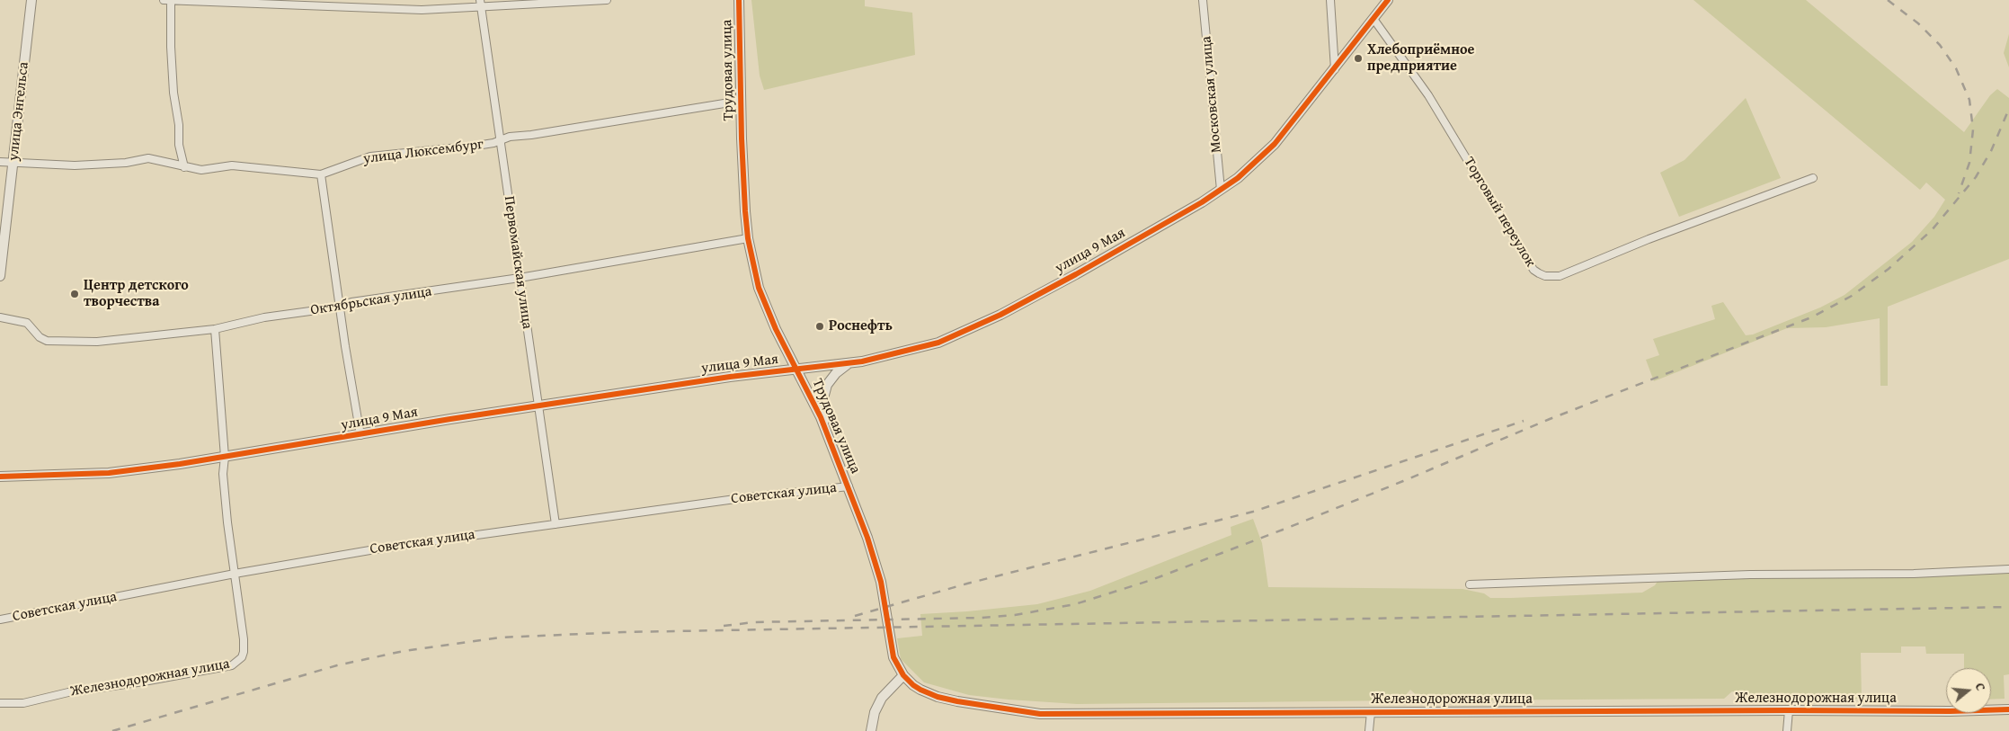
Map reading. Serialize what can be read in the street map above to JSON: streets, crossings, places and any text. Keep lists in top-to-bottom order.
{
  "streets": {
    "street": [
      "Трудовая улица",
      "Московская улица",
      "улица Энгельса",
      "улица Люксембург",
      "Торговый переулок",
      "улица 9 Мая",
      "Первомайская улица",
      "Октябрьская улица",
      "Советская улица",
      "Железнодорожная улица"
    ]
  },
  "crossings": [
    ["Трудовая улица", "улица Люксембург"],
    ["Трудовая улица", "улица 9 Мая"],
    ["Трудовая улица", "Октябрьская улица"],
    ["Трудовая улица", "Советская улица"],
    ["Трудовая улица", "Железнодорожная улица"],
    ["Московская улица", "улица 9 Мая"],
    ["улица Энгельса", "улица Люксембург"],
    ["улица Люксембург", "Первомайская улица"],
    ["Торговый переулок", "улица 9 Мая"],
    ["улица 9 Мая", "Первомайская улица"],
    ["улица 9 Мая", "Железнодорожная улица"],
    ["Первомайская улица", "Октябрьская улица"],
    ["Первомайская улица", "Советская улица"],
    ["Октябрьская улица", "Железнодорожная улица"],
    ["Советская улица", "Железнодорожная улица"]
  ],
  "places": ["Хлебоприёмное предприятие", "Центр детского творчества", "Роснефть"],
  "north": "right"
}
